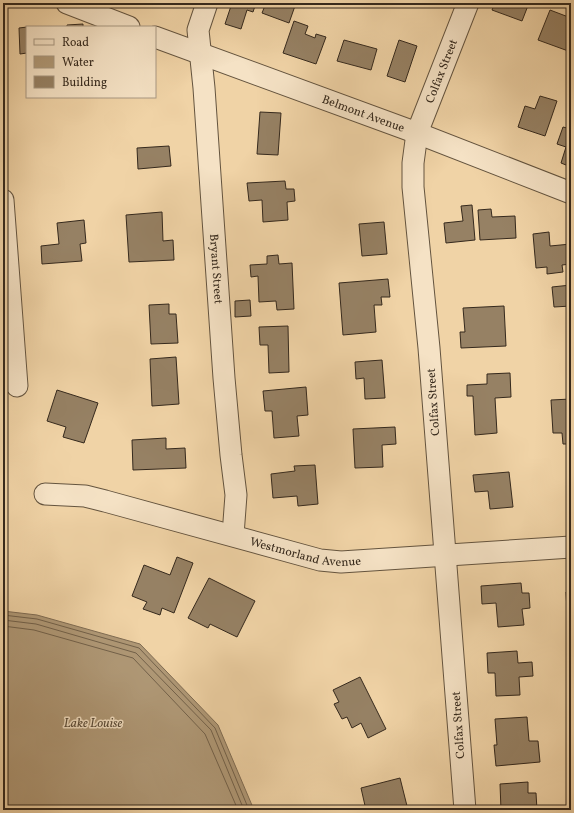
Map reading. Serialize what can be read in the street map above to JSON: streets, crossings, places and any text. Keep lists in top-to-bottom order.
{
  "streets": {
    "street": [
      "Colfax Street",
      "Belmont Avenue",
      "Bryant Street",
      "Westmorland Avenue"
    ]
  },
  "crossings": [
    ["Colfax Street", "Belmont Avenue"],
    ["Colfax Street", "Westmorland Avenue"],
    ["Belmont Avenue", "Bryant Street"],
    ["Bryant Street", "Westmorland Avenue"]
  ],
  "water": ["Lake Louise"],
  "legend": ["Road", "Water", "Building"]
}
